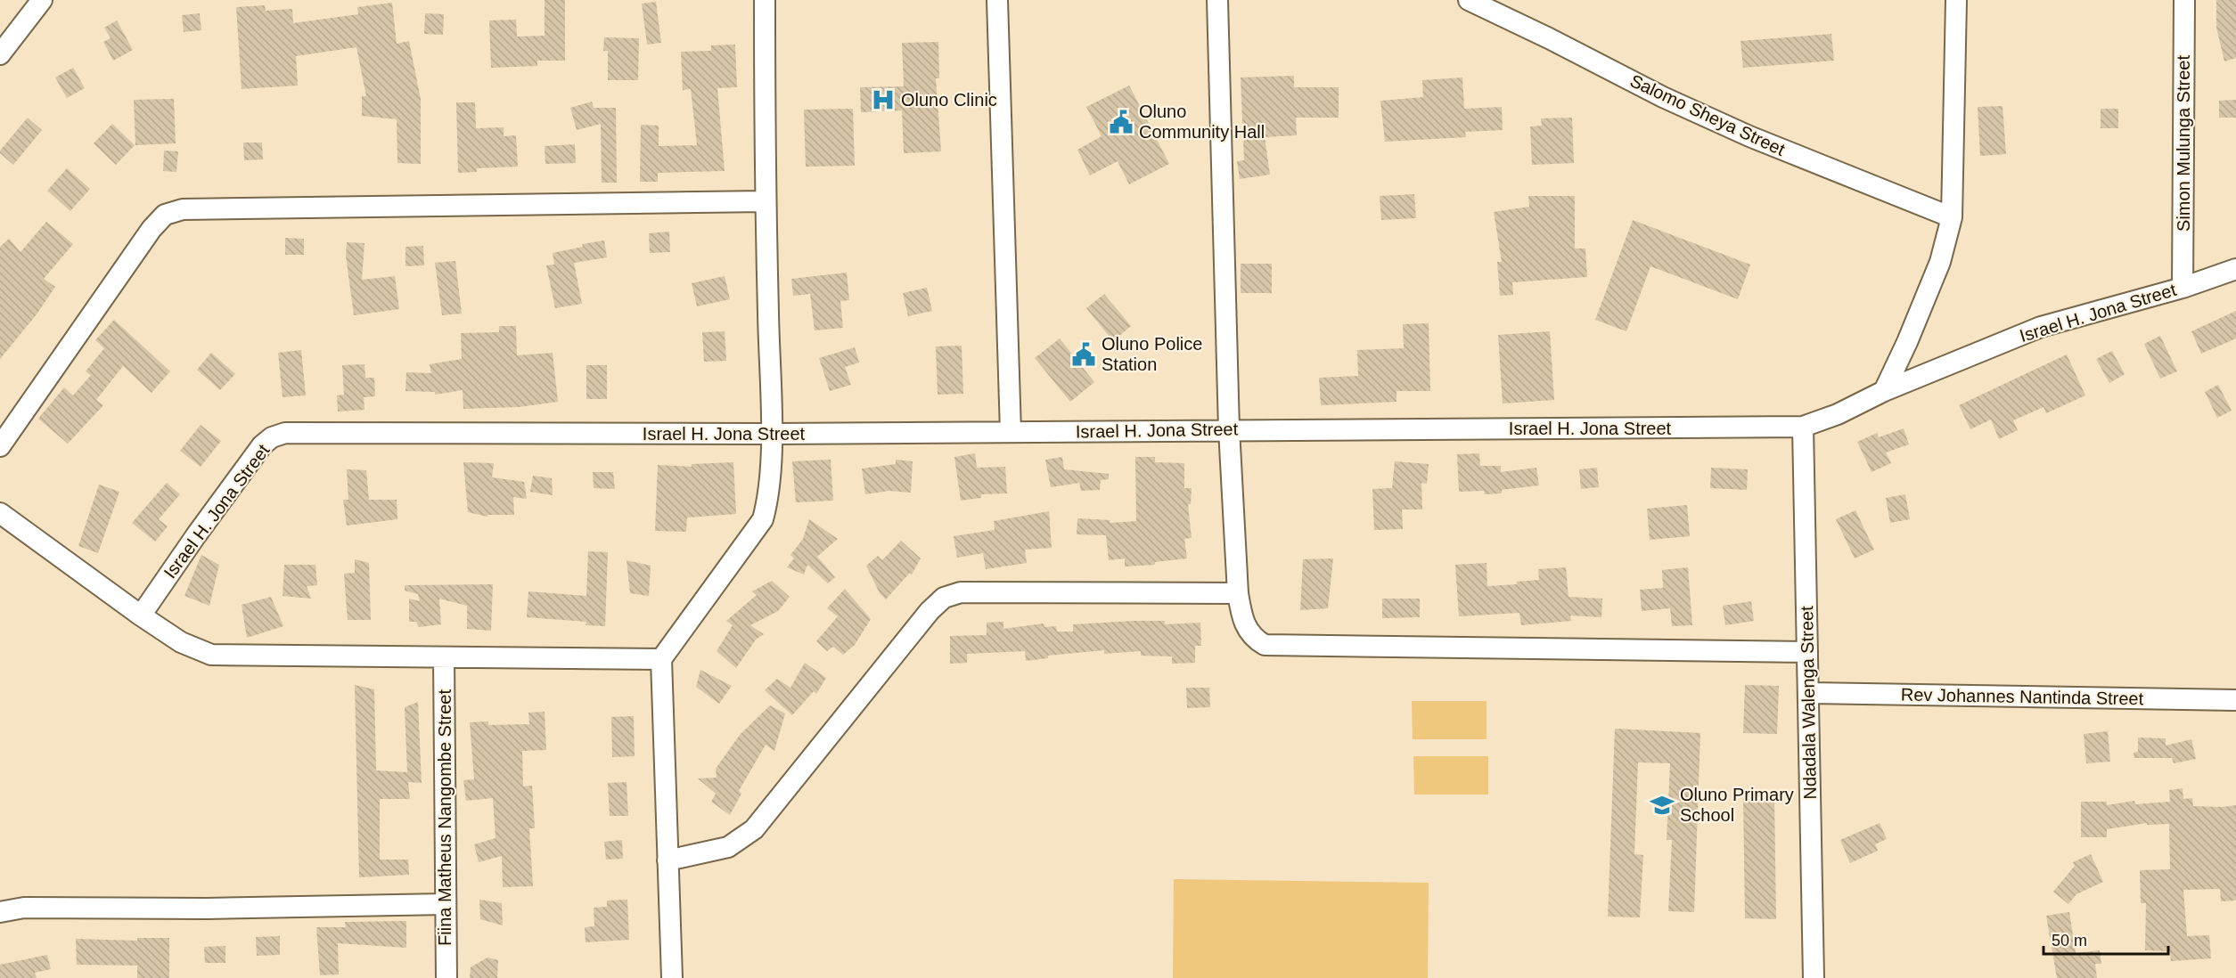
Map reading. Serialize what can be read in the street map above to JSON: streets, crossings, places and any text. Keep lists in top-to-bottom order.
{
  "streets": {
    "street": [
      "Salomo Sheya Street",
      "Simon Mulunga Street",
      "Israel H. Jona Street",
      "Rev Johannes Nantinda Street",
      "Ndadala Walenga Street",
      "Fiina Matheus Nangombe Street"
    ]
  },
  "crossings": [
    ["Simon Mulunga Street", "Israel H. Jona Street"],
    ["Israel H. Jona Street", "Ndadala Walenga Street"],
    ["Rev Johannes Nantinda Street", "Ndadala Walenga Street"]
  ],
  "places": {
    "hospital": ["Oluno Clinic"],
    "public building": ["Oluno Community Hall", "Oluno Police Station"],
    "school or university": ["Oluno Primary School"]
  },
  "scale_bar": "50 m"
}
